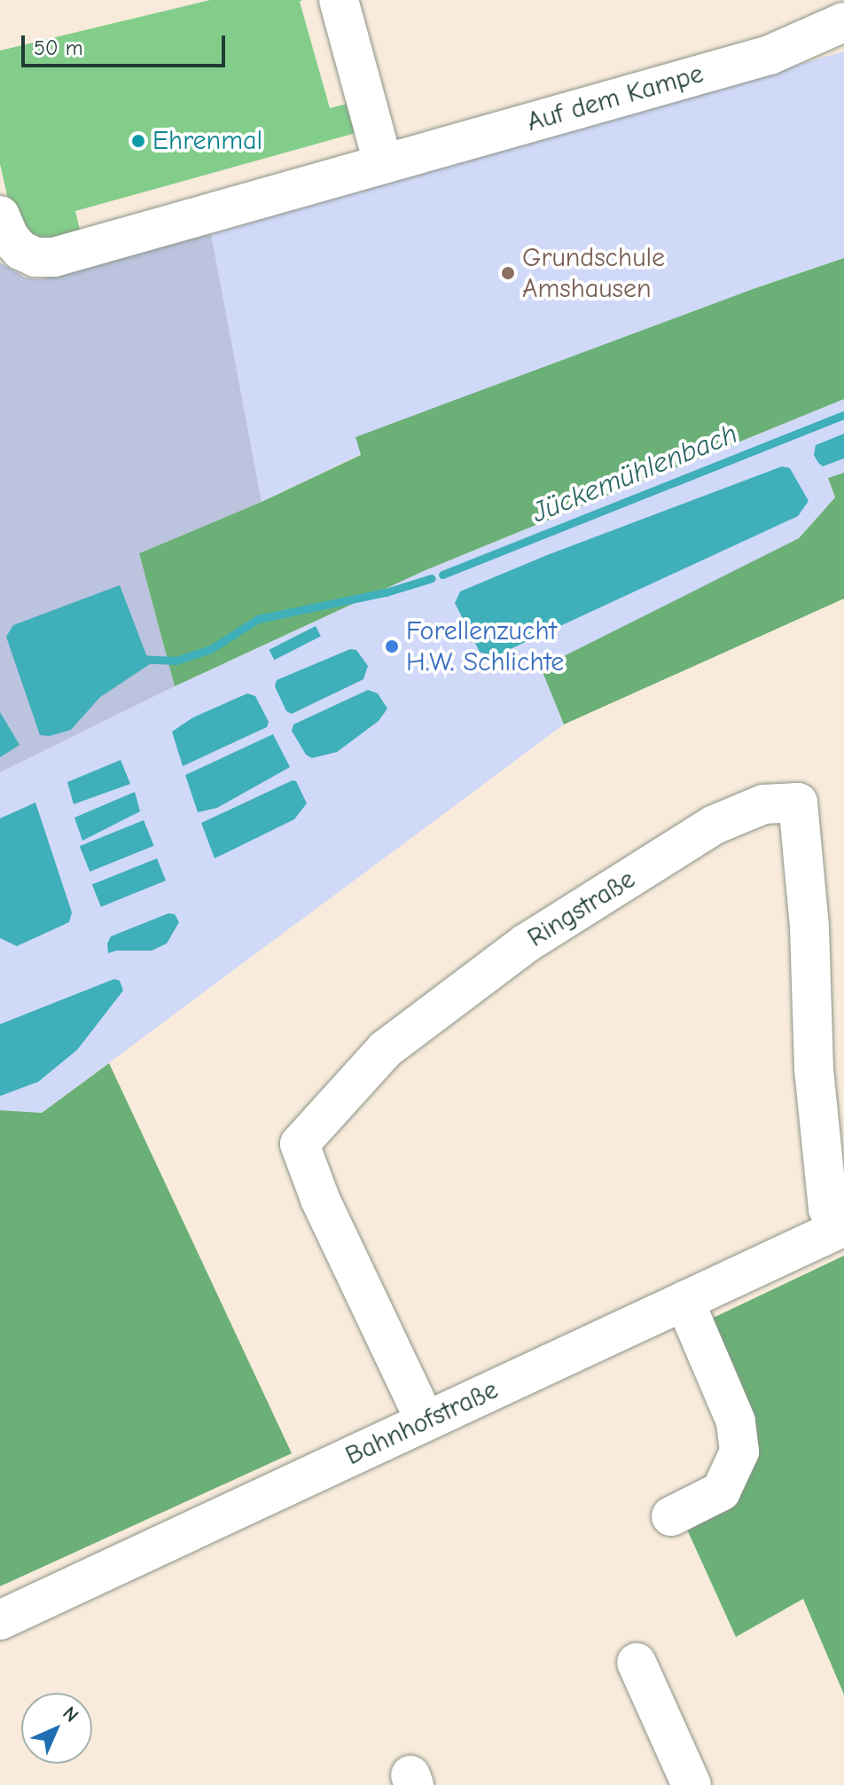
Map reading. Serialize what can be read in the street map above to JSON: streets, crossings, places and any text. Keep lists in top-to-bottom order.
{
  "streets": {
    "street": ["Auf dem Kampe", "Ringstraße", "Bahnhofstraße"]
  },
  "crossings": [
    ["Ringstraße", "Bahnhofstraße"]
  ],
  "water": ["Jückemühlenbach"],
  "places": ["Ehrenmal", "Grundschule Amshausen", "Forellenzucht H.W. Schlichte"],
  "scale_bar": "50 m",
  "north": "top right"
}
